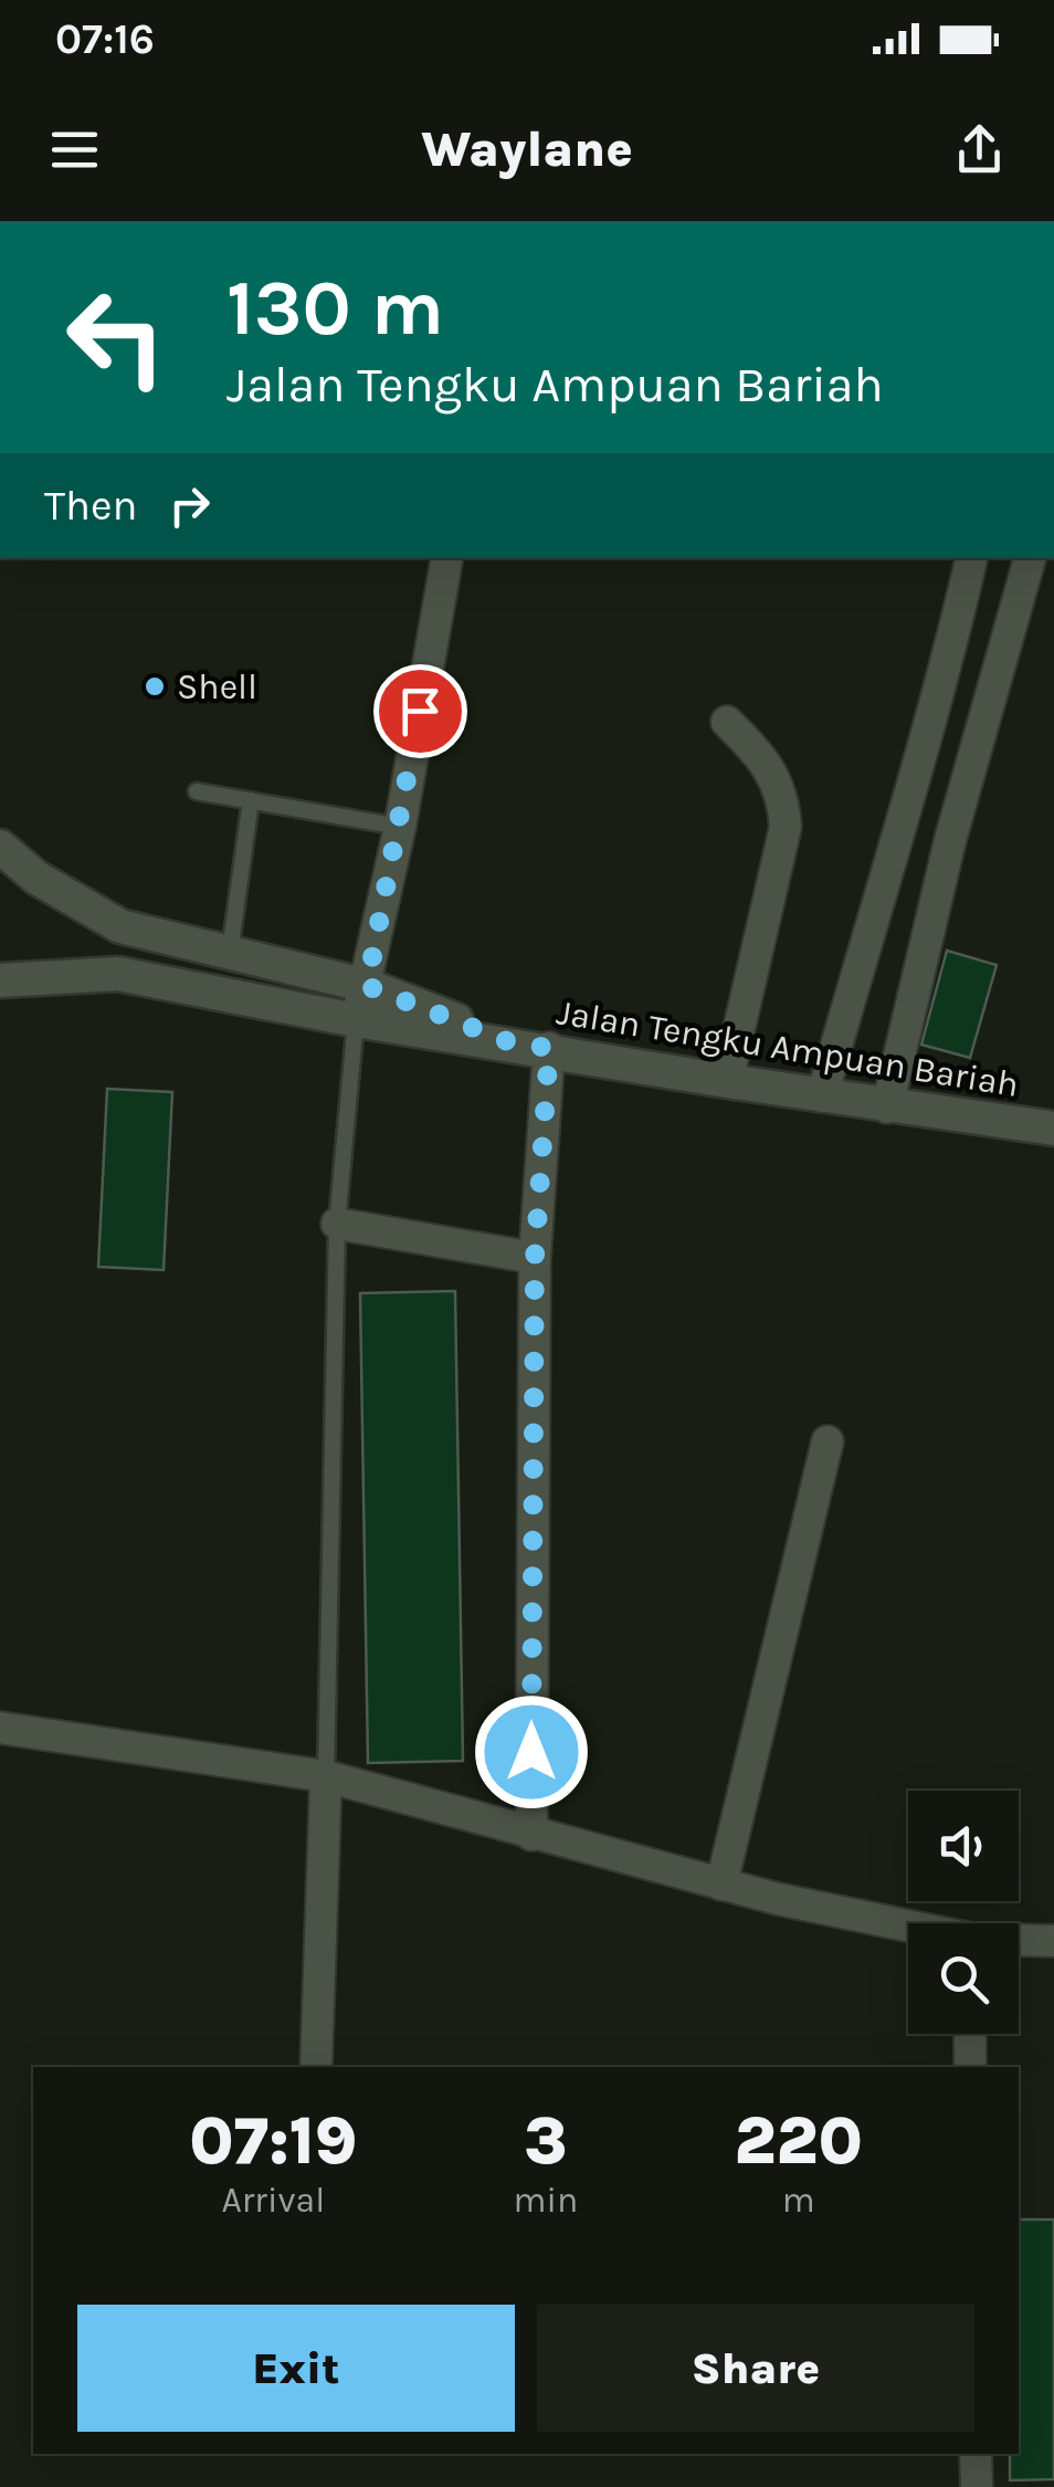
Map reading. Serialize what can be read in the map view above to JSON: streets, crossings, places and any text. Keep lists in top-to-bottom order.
{
  "streets": {
    "main road": ["Jalan Tengku Ampuan Bariah"]
  },
  "places": ["Shell"],
  "page": {
    "status": "07:16",
    "header": "Waylane",
    "turn": ["130 m", "Jalan Tengku Ampuan Bariah"],
    "then": "Then",
    "eta": [
      "07:19",
      "Arrival",
      "3",
      "min",
      "220",
      "m"
    ],
    "buttons": ["Exit", "Share"]
  }
}
